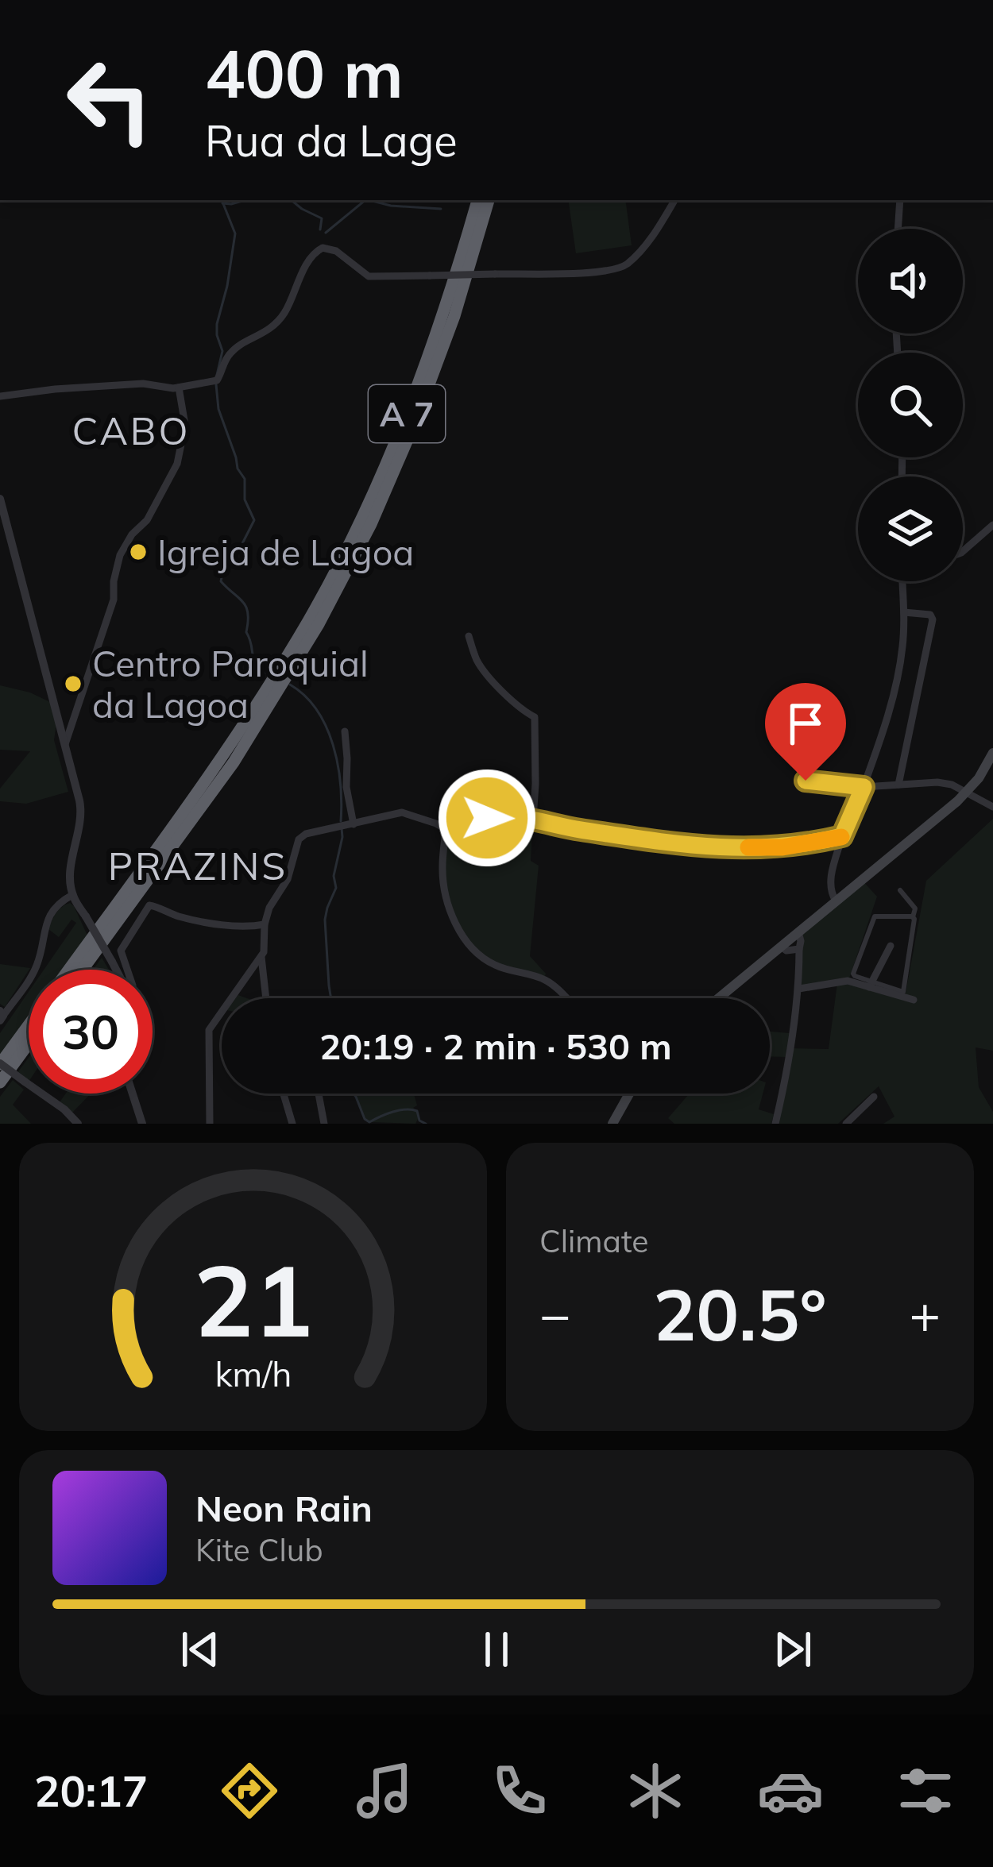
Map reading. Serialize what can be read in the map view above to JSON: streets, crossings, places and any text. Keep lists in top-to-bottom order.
{
  "streets": {
    "highway": ["A 7"]
  },
  "districts": ["CABO", "PRAZINS"],
  "places": ["Igreja de Lagoa", "Centro Paroquial da Lagoa"],
  "page": {
    "turn": ["400 m", "Rua da Lage"],
    "limit": "30",
    "trip": "20:19 · 2 min · 530 m",
    "tile": "Climate",
    "heat": ["−", "20.5°", "+"],
    "song": ["Neon Rain", "Kite Club"],
    "tabs": "20:17",
    "gauge": ["21", "km/h"]
  }
}
